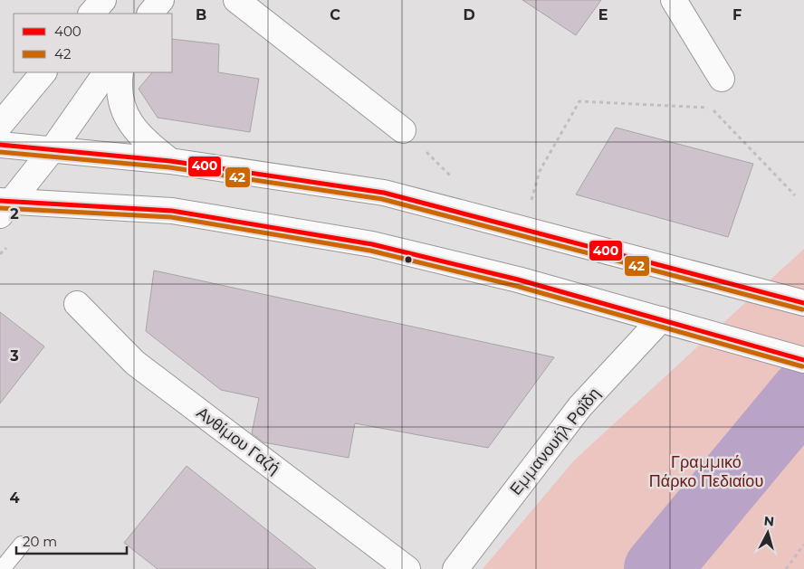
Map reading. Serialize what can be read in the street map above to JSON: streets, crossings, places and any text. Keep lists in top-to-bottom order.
{
  "streets": {
    "main road": ["Ανθίμου Γαζή", "Εμμανουήλ Ροΐδη"]
  },
  "parks": ["Γραμμικό Πάρκο Πεδιαίου"],
  "lines": ["transit line 400", "transit line 42"],
  "legend": ["400", "42"],
  "scale_bar": "20 m",
  "north": "top",
  "grid": {
    "columns": [
      "B",
      "C",
      "D",
      "E",
      "F"
    ],
    "rows": ["2", "3", "4"]
  }
}
